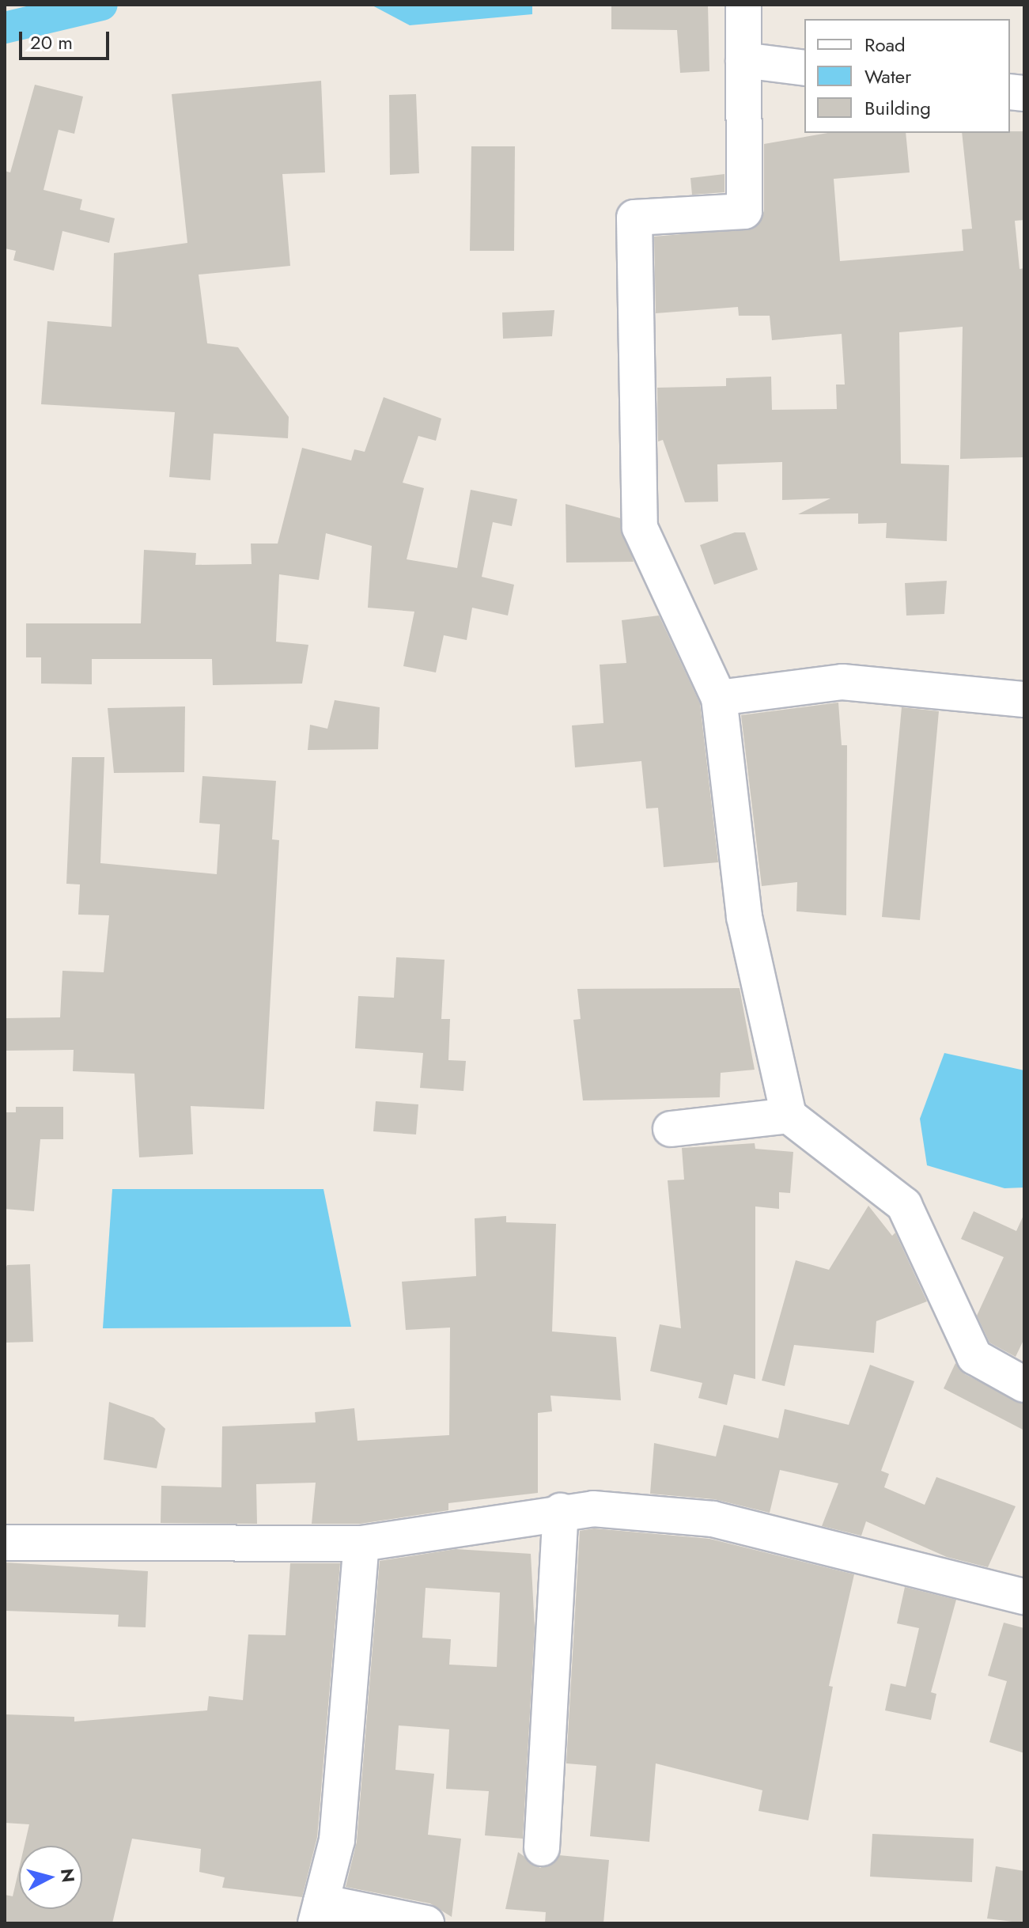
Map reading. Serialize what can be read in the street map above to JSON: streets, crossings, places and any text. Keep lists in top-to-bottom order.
{
  "legend": ["Road", "Water", "Building"],
  "scale_bar": "20 m",
  "north": "right"
}
